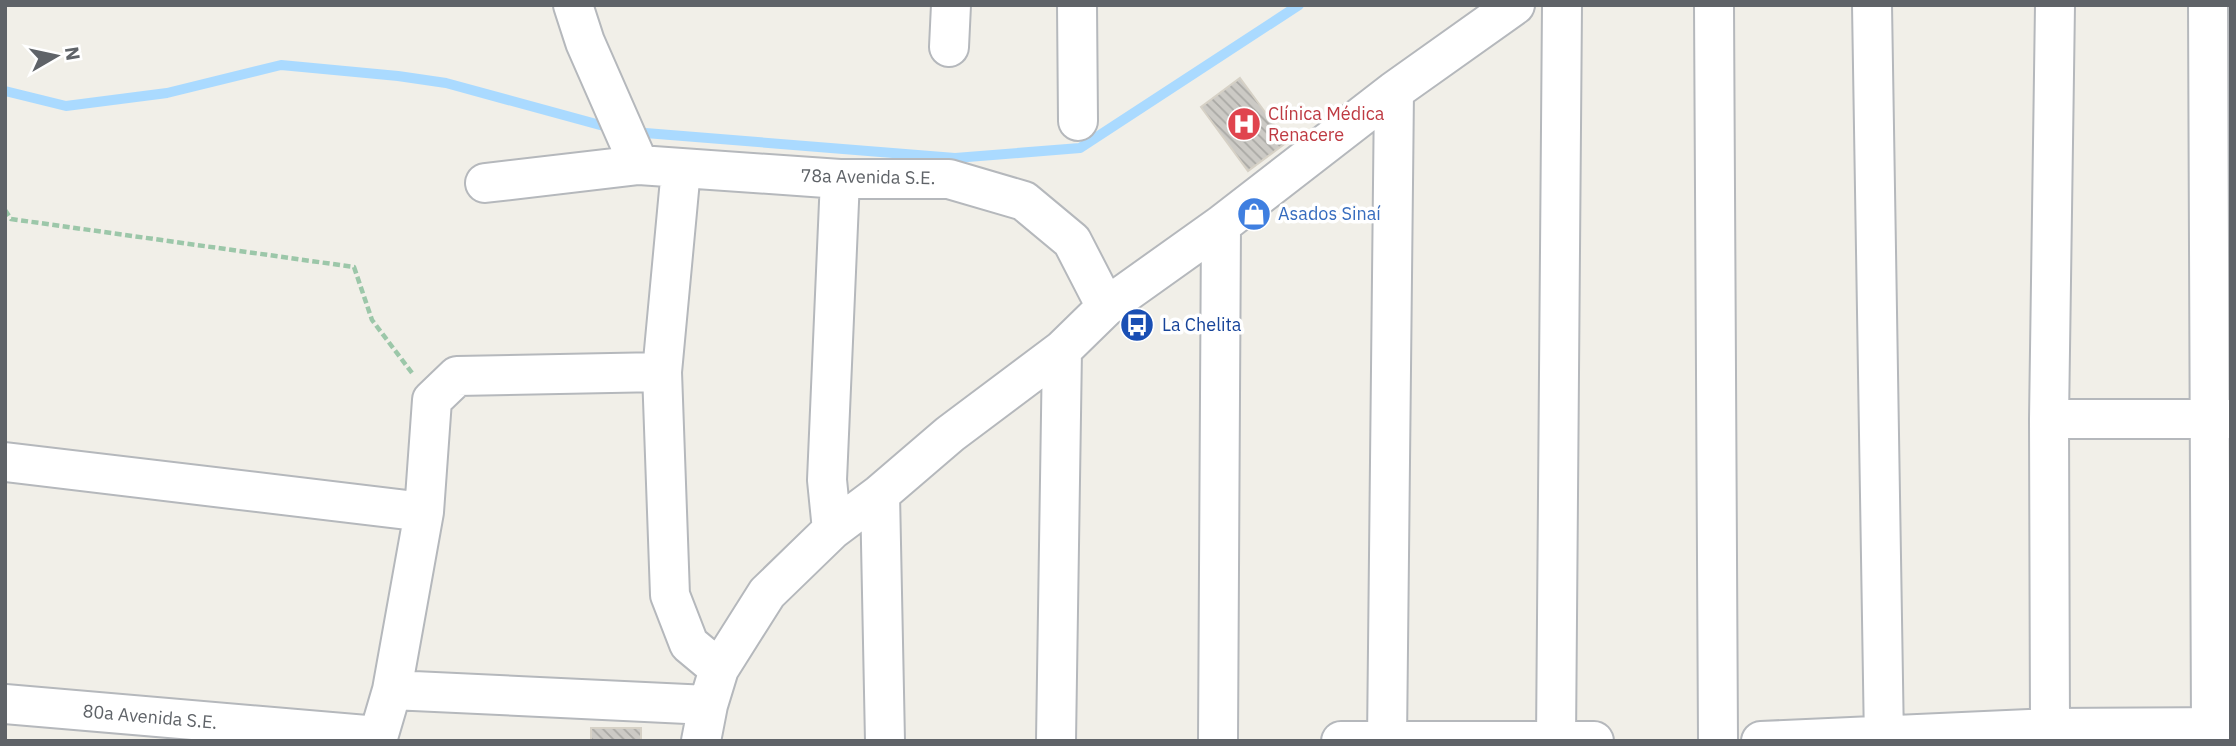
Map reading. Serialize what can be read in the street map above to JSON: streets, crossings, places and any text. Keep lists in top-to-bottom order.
{
  "streets": {
    "street": ["78a Avenida S.E.", "80a Avenida S.E."]
  },
  "places": {
    "hospital": ["Clínica Médica Renacere"],
    "shop": ["Asados Sinaí"],
    "bus stop": ["La Chelita"]
  },
  "north": "right"
}
